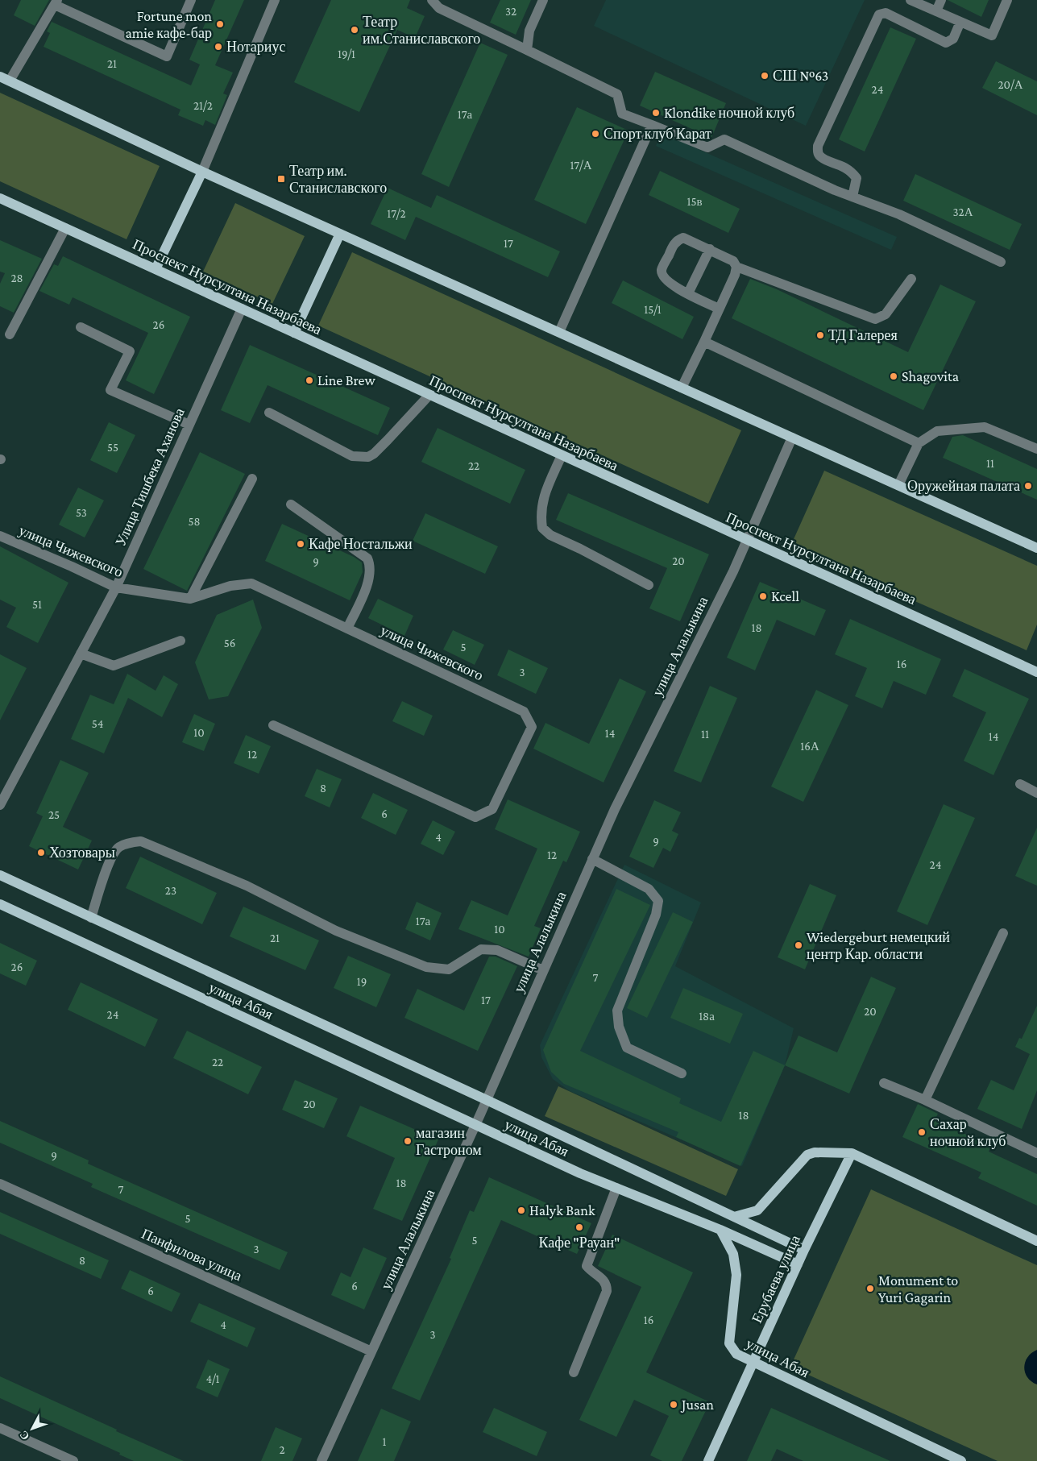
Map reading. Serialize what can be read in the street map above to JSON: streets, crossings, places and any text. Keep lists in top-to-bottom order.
{
  "streets": {
    "main road": ["Проспект Нурсултана Назарбаева", "улица Абая", "Ерубаева улица"],
    "street": [
      "Улица Тишбека Аханова",
      "улица Чижевского",
      "улица Алалыкина",
      "Панфилова улица"
    ]
  },
  "crossings": [
    ["Проспект Нурсултана Назарбаева", "Улица Тишбека Аханова"],
    ["Проспект Нурсултана Назарбаева", "улица Алалыкина"],
    ["Улица Тишбека Аханова", "улица Чижевского"],
    ["улица Алалыкина", "улица Абая"],
    ["улица Алалыкина", "Панфилова улица"],
    ["улица Абая", "Ерубаева улица"]
  ],
  "places": {
    "other": [
      "Fortune mon amie кафе-бар",
      "Театр им.Станиславского",
      "Нотариус",
      "СШ №63",
      "Klondike ночной клуб",
      "Спорт клуб Карат",
      "ТД Галерея",
      "Shagovita",
      "Line Brew",
      "Оружейная палата",
      "Кафе Ностальжи",
      "Kcell",
      "Хозтовары",
      "Wiedergeburt немецкий центр Кар. области",
      "Сахар ночной клуб",
      "магазин Гастроном",
      "Halyk Bank",
      "Кафе \"Рауан\"",
      "Monument to Yuri Gagarin",
      "Jusan"
    ],
    "transit": ["Театр им. Станиславского"]
  },
  "house_numbers": [
    "32",
    "19/1",
    "21",
    "20/А",
    "24",
    "21/2",
    "17а",
    "17/А",
    "15в",
    "32А",
    "17/2",
    "17",
    "28",
    "15/1",
    "26",
    "55",
    "11",
    "22",
    "53",
    "58",
    "20",
    "9",
    "51",
    "18",
    "56",
    "5",
    "16",
    "3",
    "54",
    "10",
    "14",
    "11",
    "14",
    "16А",
    "12",
    "8",
    "6",
    "25",
    "4",
    "9",
    "12",
    "24",
    "23",
    "17а",
    "10",
    "21",
    "26",
    "7",
    "19",
    "17",
    "20",
    "24",
    "18а",
    "22",
    "20",
    "18",
    "9",
    "18",
    "7",
    "5",
    "5",
    "3",
    "8",
    "6",
    "6",
    "16",
    "4",
    "3",
    "4/1",
    "1",
    "2"
  ],
  "north": "bottom left"
}
